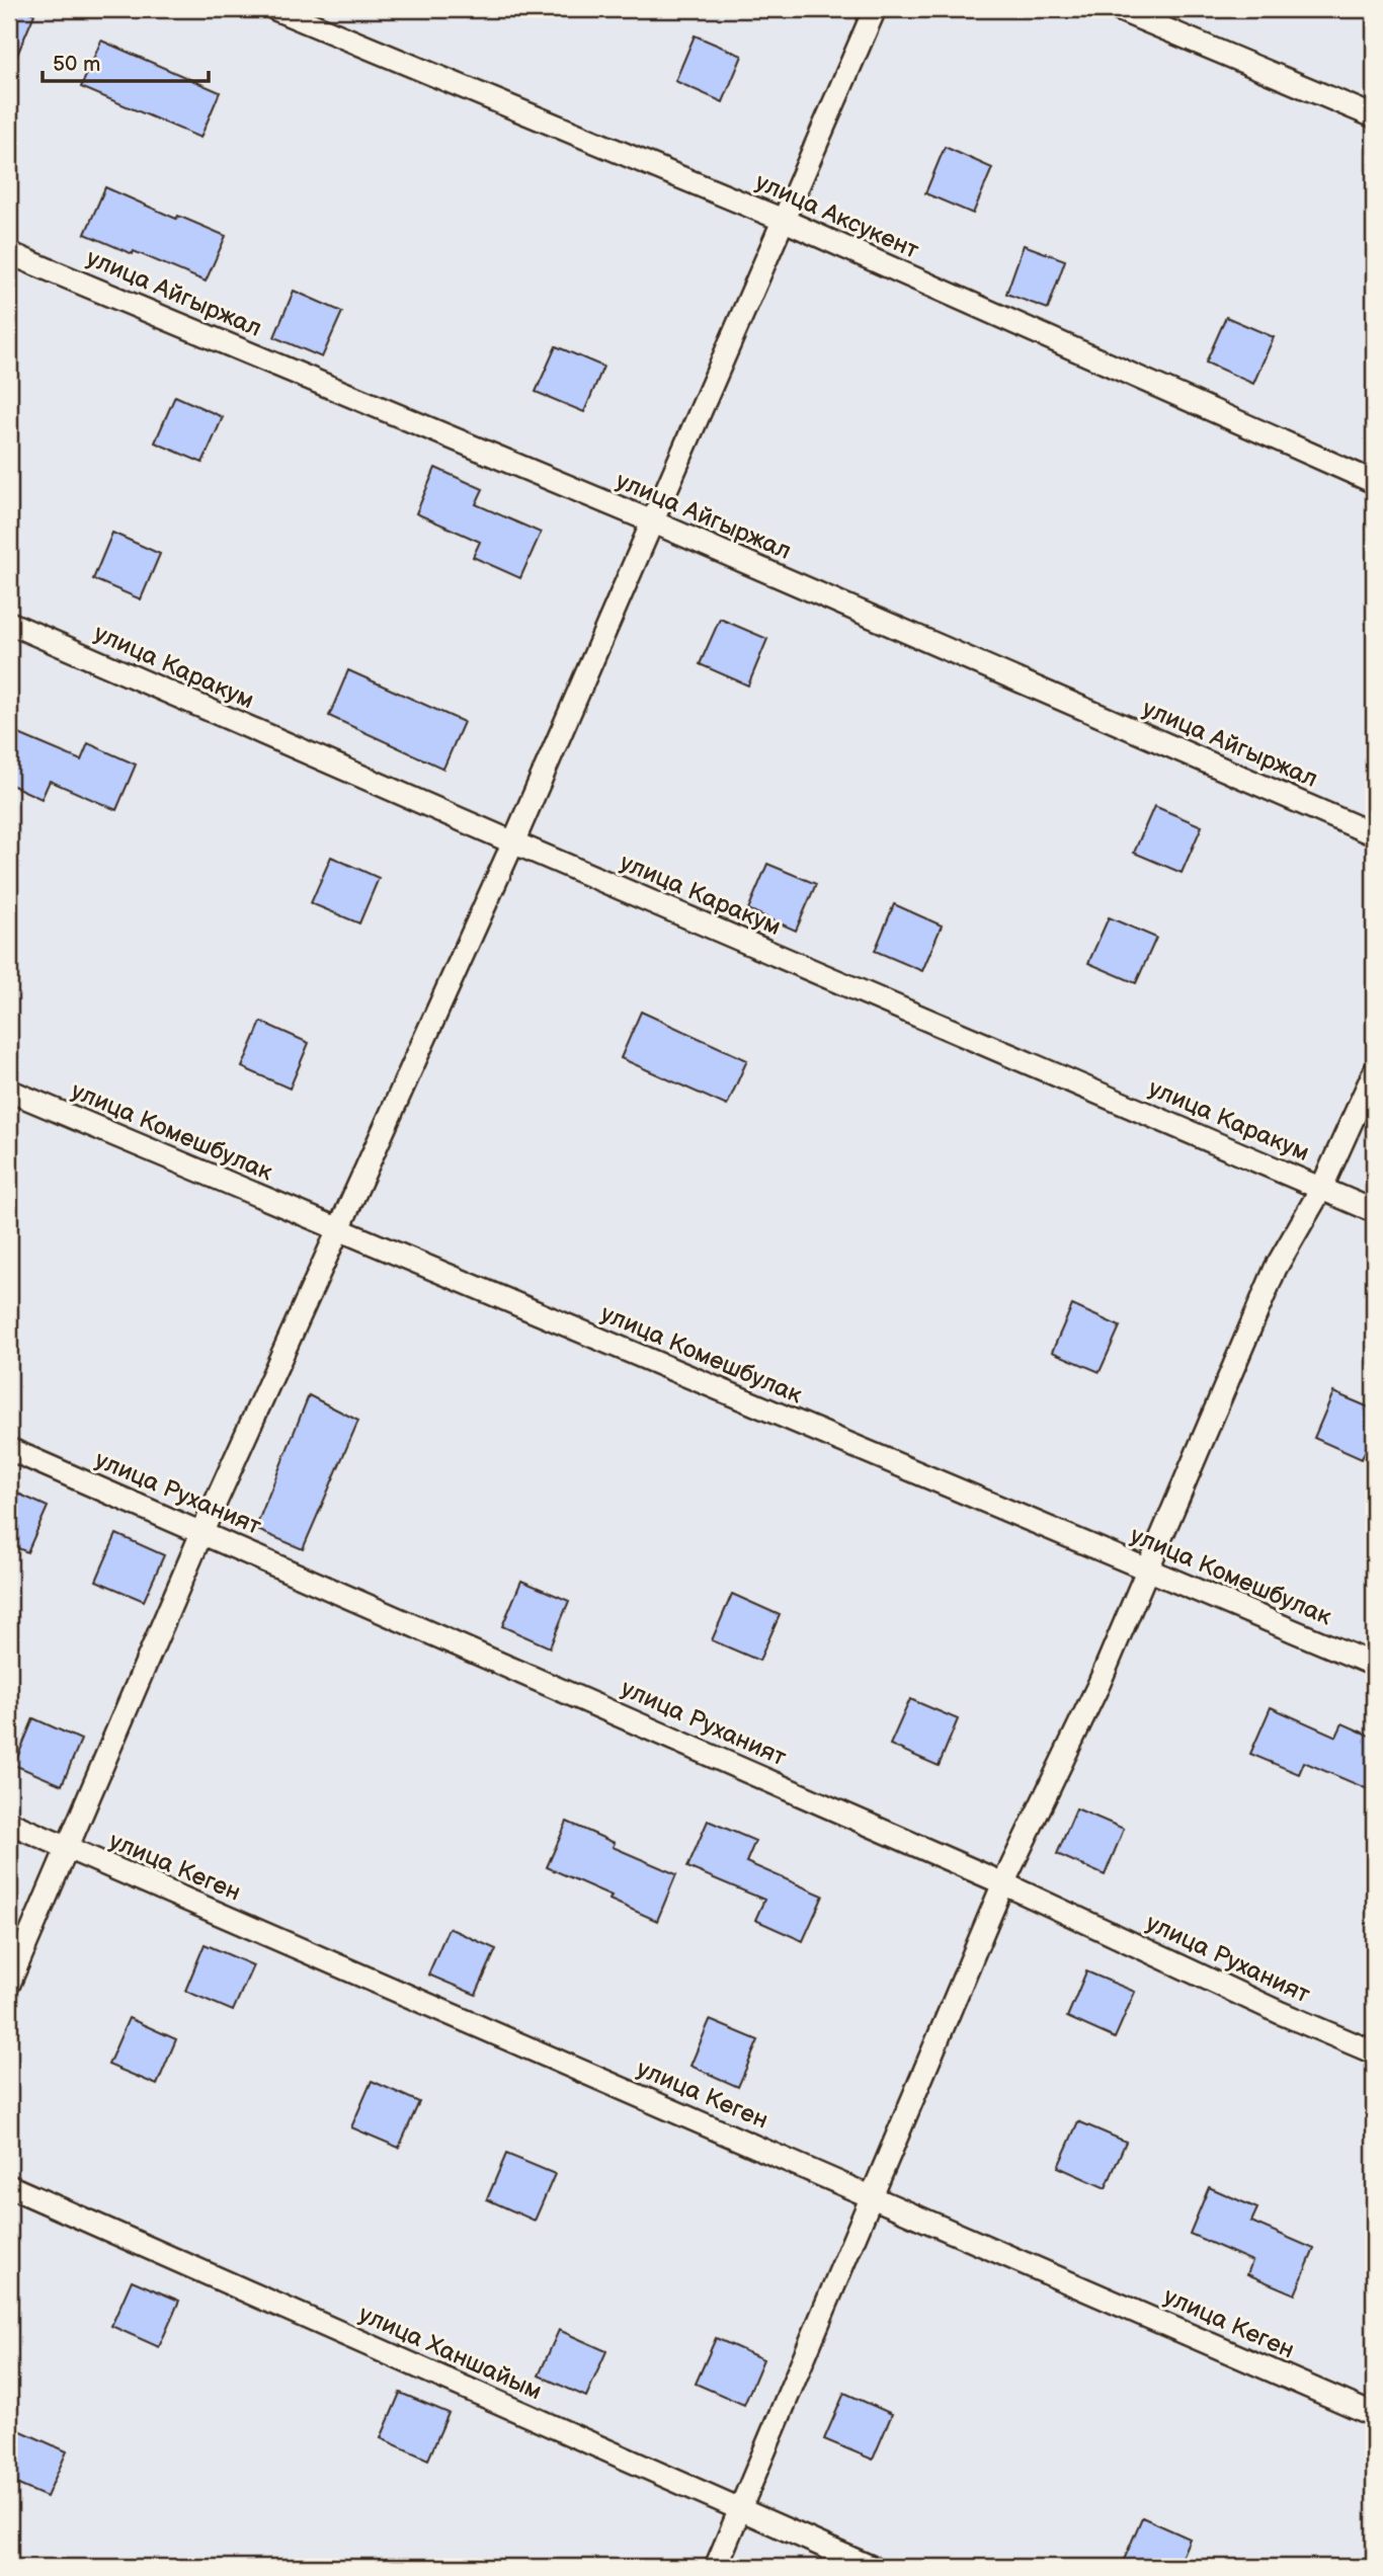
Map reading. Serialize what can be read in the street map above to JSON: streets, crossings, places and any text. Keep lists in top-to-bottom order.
{
  "streets": {
    "street": [
      "улица Аксукент",
      "улица Айгыржал",
      "улица Каракум",
      "улица Комешбулак",
      "улица Руханият",
      "улица Кеген",
      "улица Ханшайым"
    ]
  },
  "scale_bar": "50 m"
}
